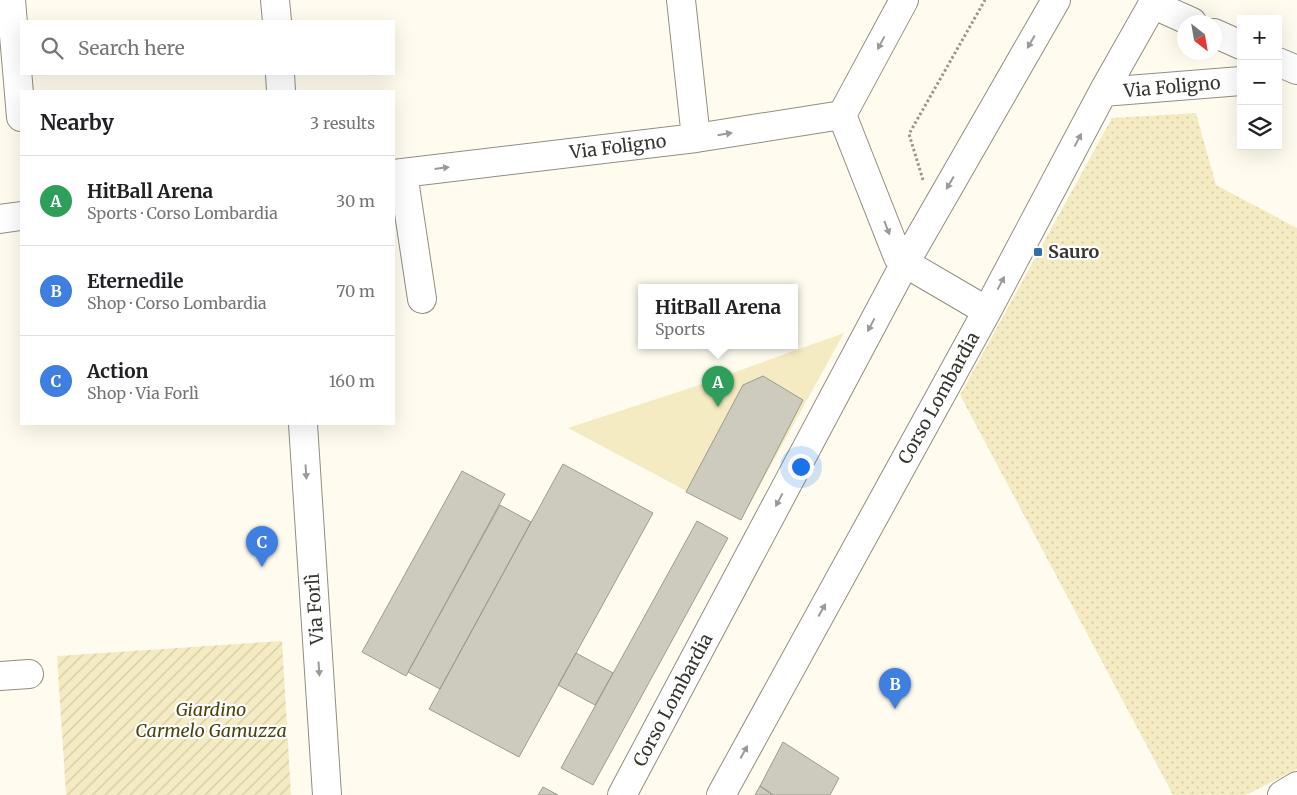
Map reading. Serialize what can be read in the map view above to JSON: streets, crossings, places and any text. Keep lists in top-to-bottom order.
{
  "streets": {
    "street": ["Via Foligno", "Corso Lombardia", "Via Forlì"]
  },
  "crossings": [
    ["Via Foligno", "Corso Lombardia"]
  ],
  "one_way": ["Via Foligno", "Via Forlì"],
  "parks": ["Giardino Carmelo Gamuzza"],
  "places": {
    "transit": ["Sauro"]
  },
  "north": "bottom right",
  "page": {
    "map_buttons": ["+", "−"],
    "search": "Search here",
    "heading": ["Nearby", "3 results"],
    "list": [
      {
        "mark": "A",
        "name": "HitBall Arena",
        "note": "Sports · Corso Lombardia",
        "value": "30 m"
      },
      {
        "mark": "B",
        "name": "Eternedile",
        "note": "Shop · Corso Lombardia",
        "value": "70 m"
      },
      {
        "mark": "C",
        "name": "Action",
        "note": "Shop · Via Forlì",
        "value": "160 m"
      }
    ],
    "popup": ["HitBall Arena", "Sports"],
    "pins": ["A", "C", "B"]
  }
}
